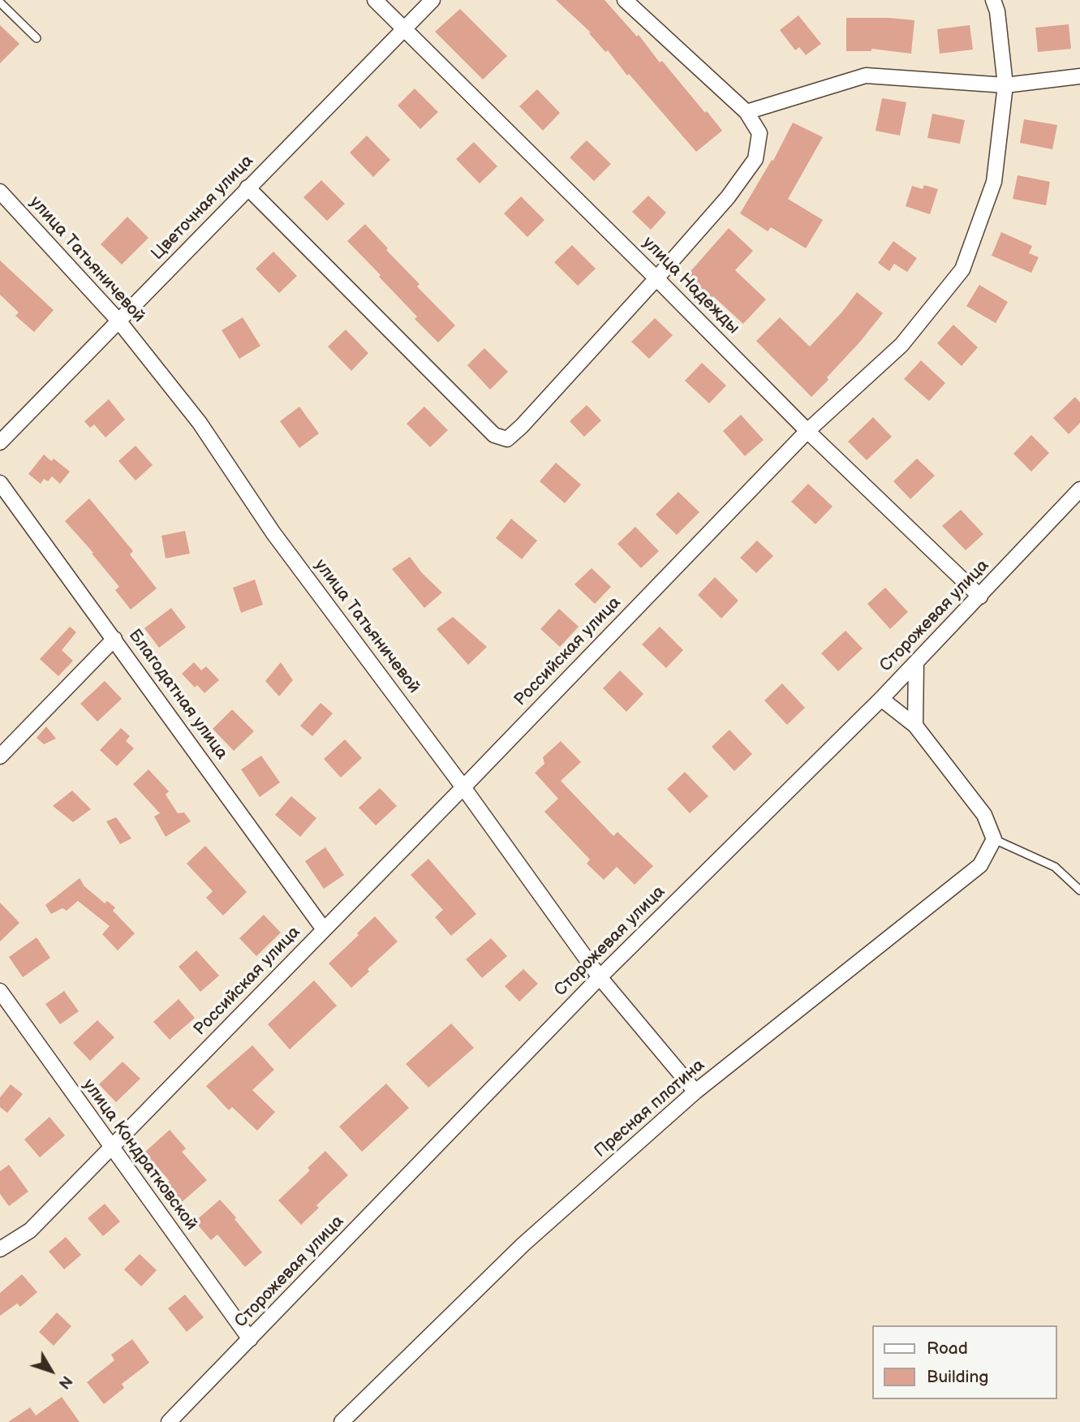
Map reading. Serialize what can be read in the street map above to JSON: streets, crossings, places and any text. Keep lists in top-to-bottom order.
{
  "streets": {
    "street": [
      "Цветочная улица",
      "улица Татьяничевой",
      "улица Надежды",
      "Сторожевая улица",
      "Российская улица",
      "Благодатная улица",
      "Пресная плотина",
      "улица Кондратковской"
    ]
  },
  "crossings": [
    ["Цветочная улица", "улица Татьяничевой"],
    ["Цветочная улица", "улица Надежды"],
    ["улица Татьяничевой", "Сторожевая улица"],
    ["улица Татьяничевой", "Российская улица"],
    ["улица Татьяничевой", "Пресная плотина"],
    ["улица Надежды", "Сторожевая улица"],
    ["улица Надежды", "Российская улица"],
    ["Сторожевая улица", "улица Кондратковской"],
    ["Российская улица", "Благодатная улица"],
    ["Российская улица", "улица Кондратковской"]
  ],
  "legend": ["Road", "Building"],
  "north": "bottom right"
}
